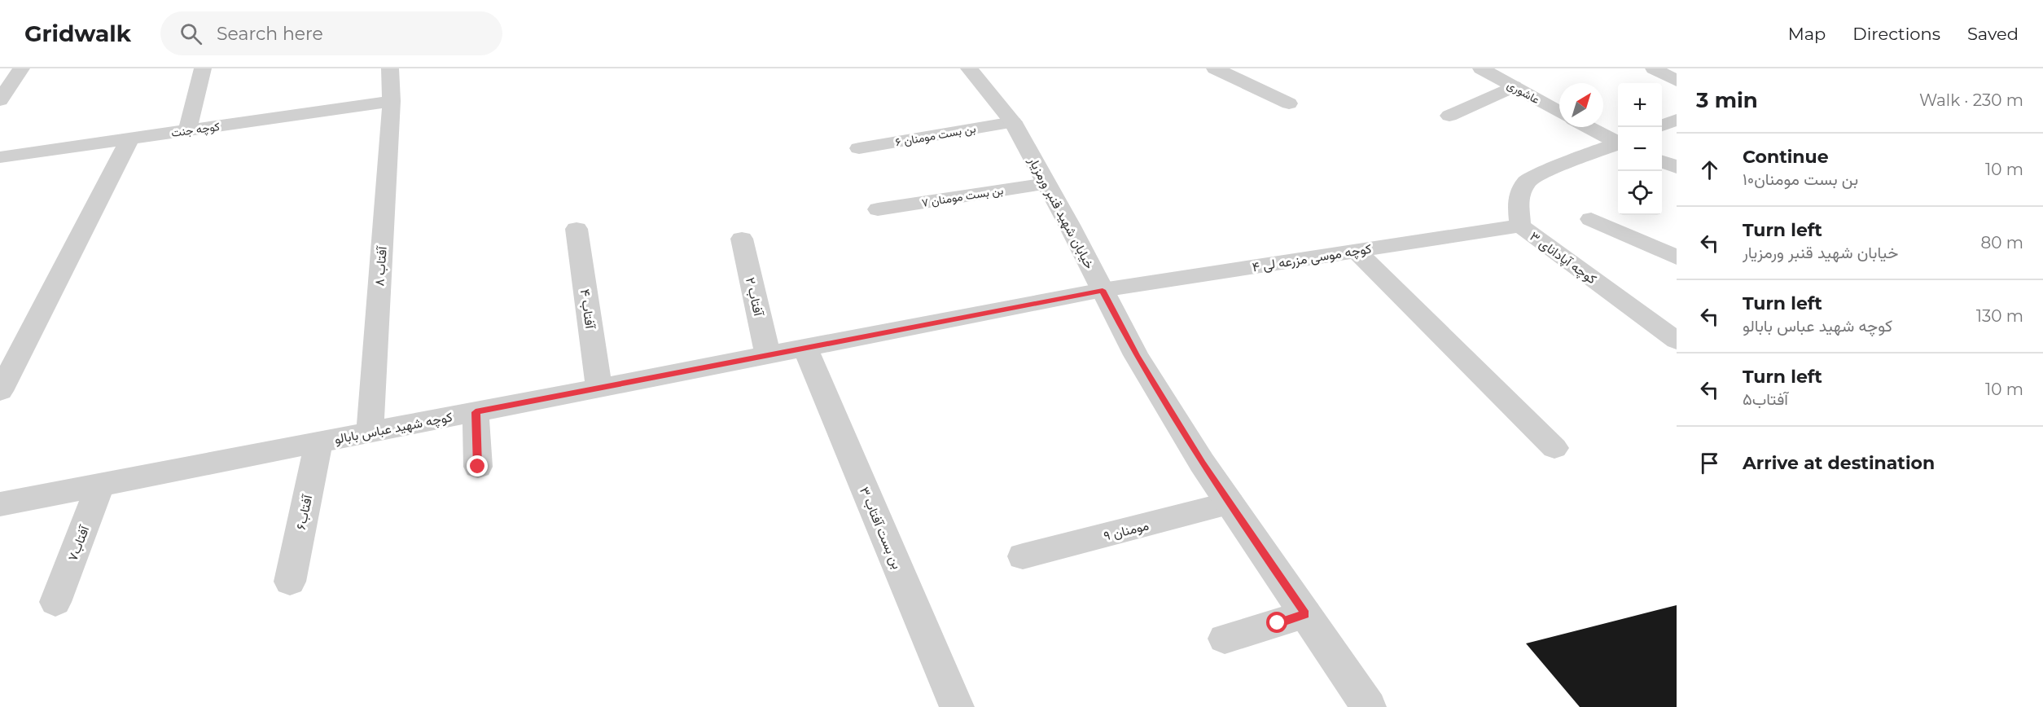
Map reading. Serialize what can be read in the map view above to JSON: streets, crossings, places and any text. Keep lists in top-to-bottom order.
{
  "streets": {
    "street": [
      "عاشوری",
      "کوچه جنت",
      "۶ بن بست مومنان",
      "۷ بن بست مومنان",
      "خیابان شهید قنبر ورمزیار",
      "۴ کوچه موسی مزرعه لی",
      "کوچه آپادانای ۳",
      "آفتاب ۸",
      "آفتاب ۲",
      "آفتاب ۴",
      "کوچه شهید عباس بابالو",
      "آفتاب۶",
      "بن بست آفتاب ۳",
      "مومنان ۹",
      "آفتاب۷"
    ]
  },
  "crossings": [
    ["کوچه جنت", "آفتاب ۸"],
    ["۶ بن بست مومنان", "خیابان شهید قنبر ورمزیار"],
    ["۷ بن بست مومنان", "خیابان شهید قنبر ورمزیار"],
    ["خیابان شهید قنبر ورمزیار", "۴ کوچه موسی مزرعه لی"],
    ["خیابان شهید قنبر ورمزیار", "کوچه شهید عباس بابالو"],
    ["خیابان شهید قنبر ورمزیار", "مومنان ۹"],
    ["۴ کوچه موسی مزرعه لی", "کوچه آپادانای ۳"],
    ["۴ کوچه موسی مزرعه لی", "کوچه شهید عباس بابالو"],
    ["آفتاب ۸", "کوچه شهید عباس بابالو"],
    ["آفتاب ۲", "کوچه شهید عباس بابالو"],
    ["آفتاب ۴", "کوچه شهید عباس بابالو"],
    ["کوچه شهید عباس بابالو", "آفتاب۶"],
    ["کوچه شهید عباس بابالو", "بن بست آفتاب ۳"],
    ["کوچه شهید عباس بابالو", "آفتاب۷"]
  ],
  "north": "top right",
  "page": {
    "header": "Gridwalk",
    "search": "Search here",
    "nav": ["Map", "Directions", "Saved"],
    "heading": ["3 min", "Walk · 230 m"],
    "map_buttons": ["+", "−"],
    "list": [
      ["Continue", "بن بست مومنان۱۰", "10 m"],
      ["Turn left", "خیابان شهید قنبر ورمزیار", "80 m"],
      ["Turn left", "کوچه شهید عباس بابالو", "130 m"],
      ["Turn left", "آفتاب۵", "10 m"],
      "Arrive at destination"
    ]
  }
}
